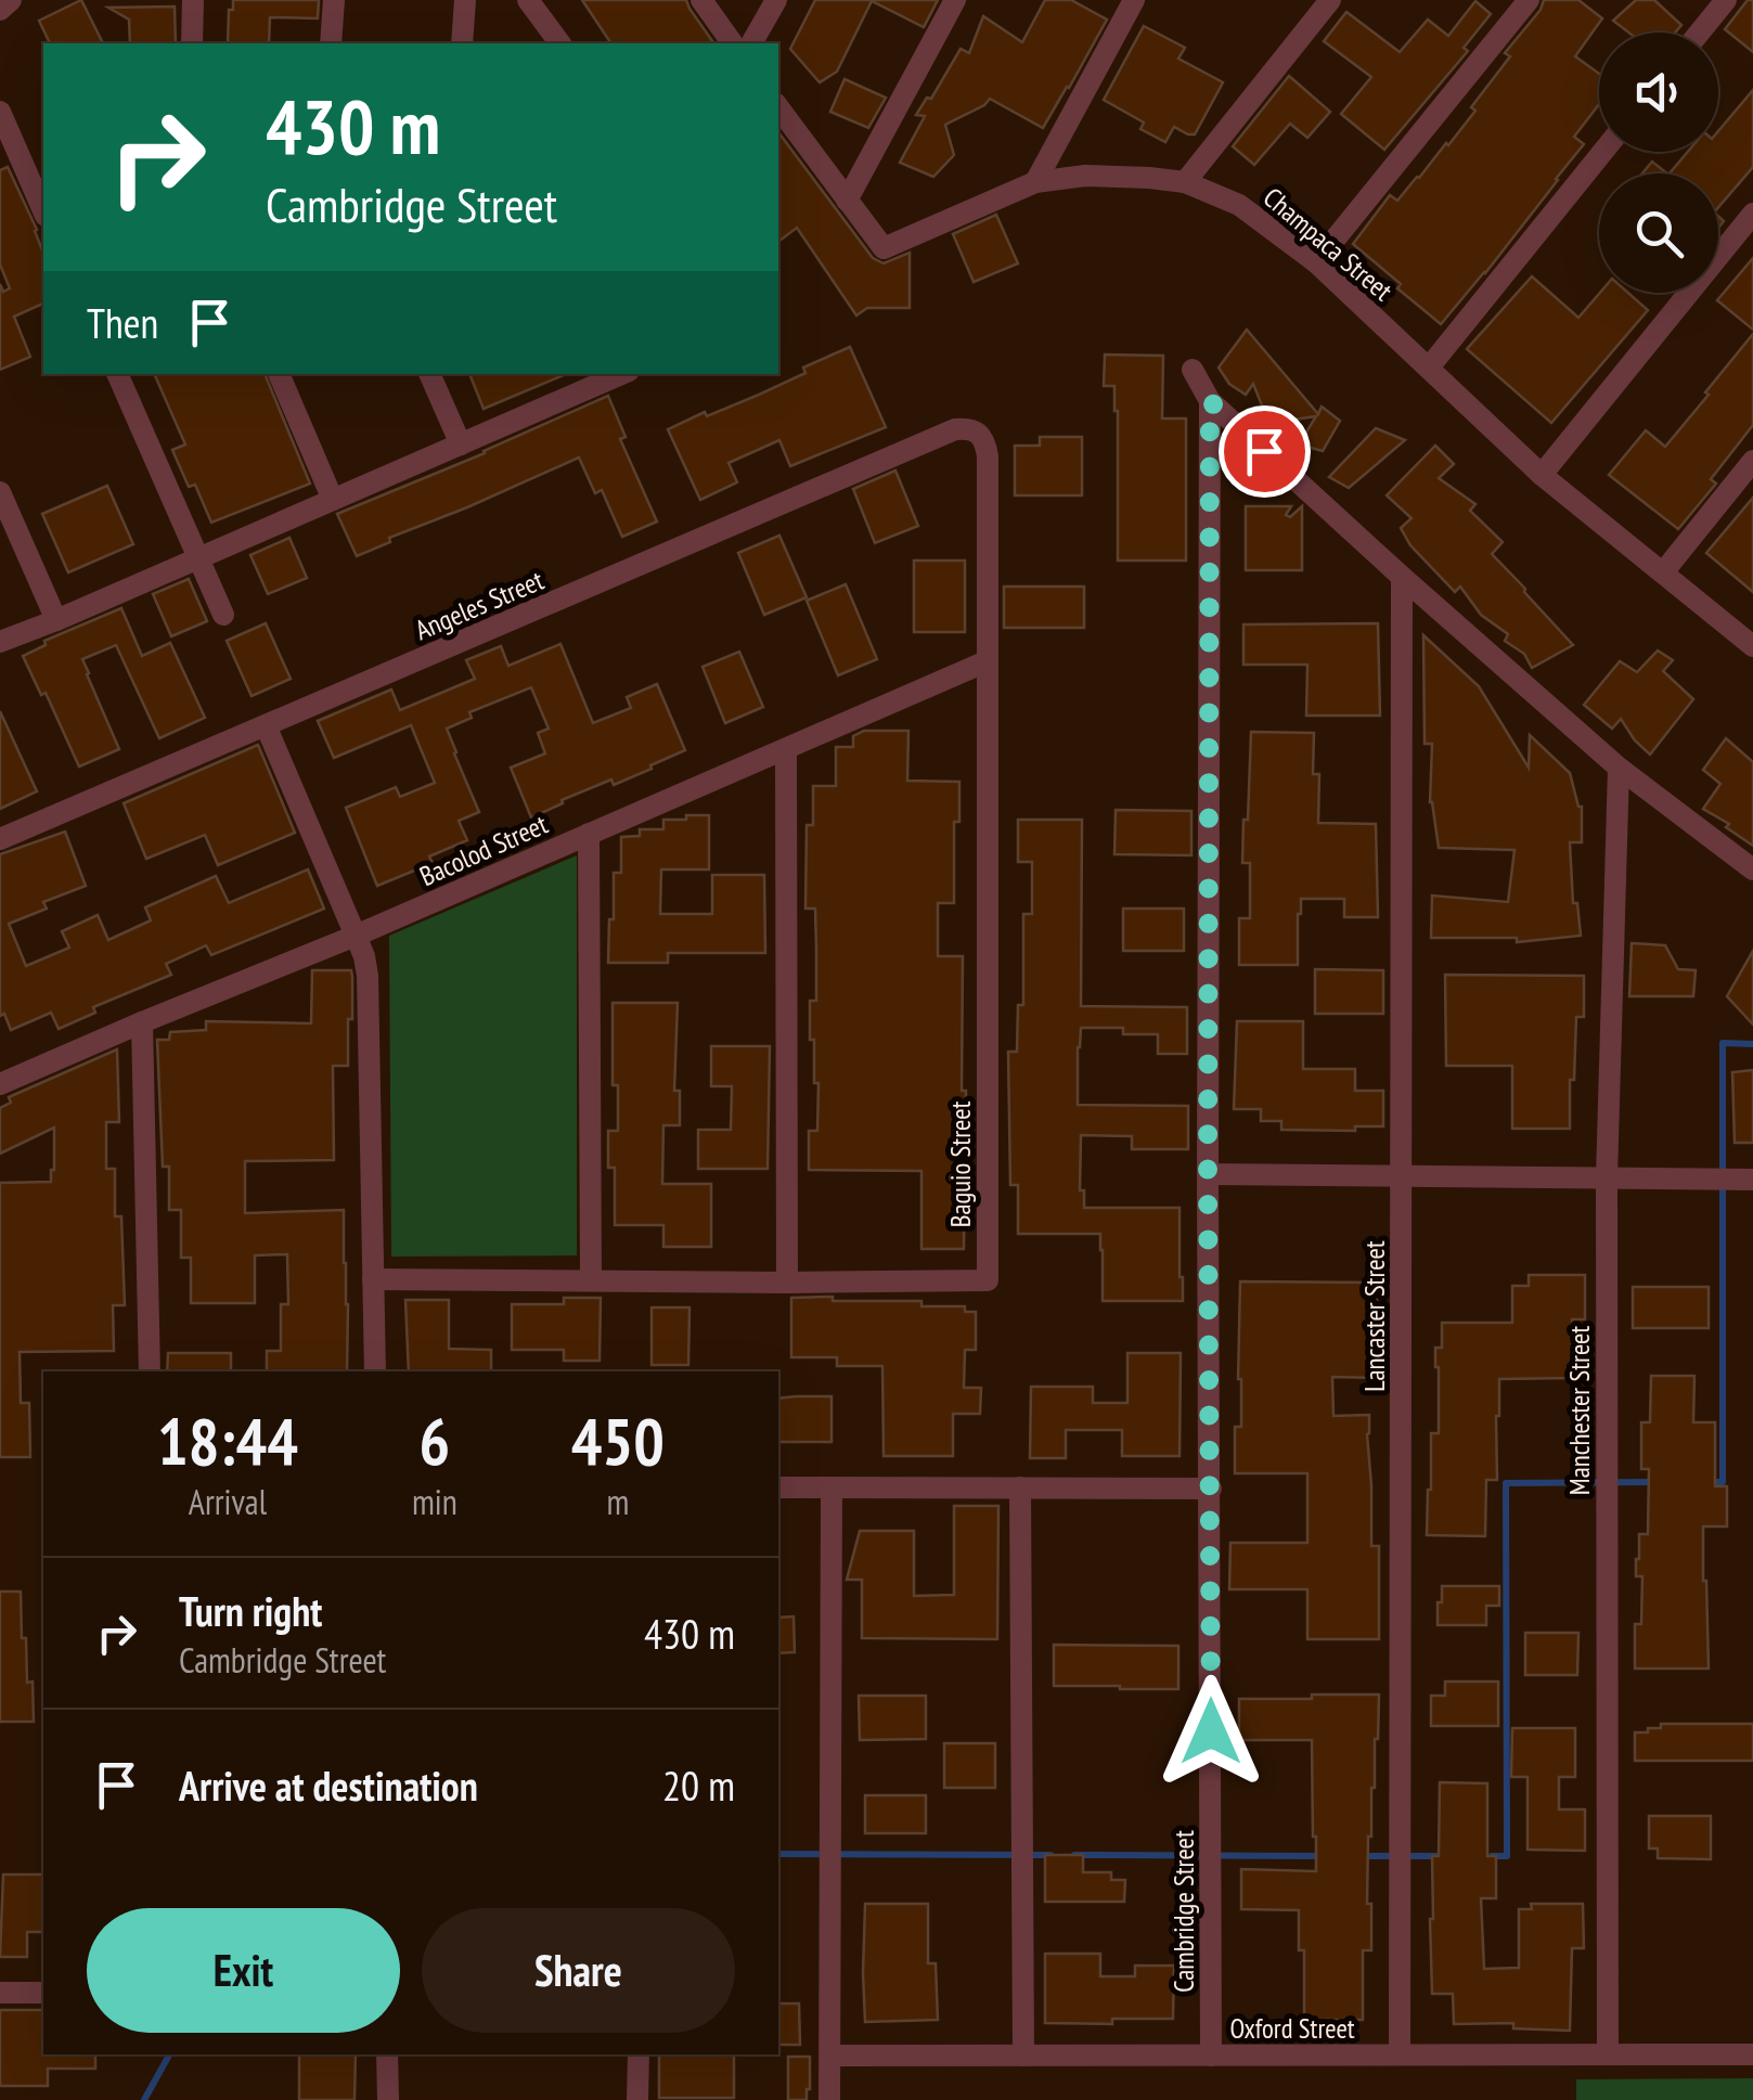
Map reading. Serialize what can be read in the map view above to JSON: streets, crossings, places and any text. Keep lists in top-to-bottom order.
{
  "streets": {
    "street": [
      "Champaca Street",
      "Angeles Street",
      "Bacolod Street",
      "Baguio Street",
      "Lancaster Street",
      "Manchester Street",
      "Cambridge Street",
      "Oxford Street"
    ]
  },
  "crossings": [
    ["Angeles Street", "Baguio Street"],
    ["Bacolod Street", "Baguio Street"],
    ["Lancaster Street", "Cambridge Street"],
    ["Lancaster Street", "Oxford Street"],
    ["Manchester Street", "Cambridge Street"],
    ["Manchester Street", "Oxford Street"],
    ["Cambridge Street", "Oxford Street"]
  ],
  "page": {
    "turn": ["430 m", "Cambridge Street"],
    "then": "Then",
    "eta": [
      "18:44",
      "Arrival",
      "6",
      "min",
      "450",
      "m"
    ],
    "list": [
      {
        "name": "Turn right",
        "note": "Cambridge Street",
        "value": "430 m"
      },
      {
        "name": "Arrive at destination",
        "value": "20 m"
      }
    ],
    "buttons": ["Exit", "Share"]
  }
}
